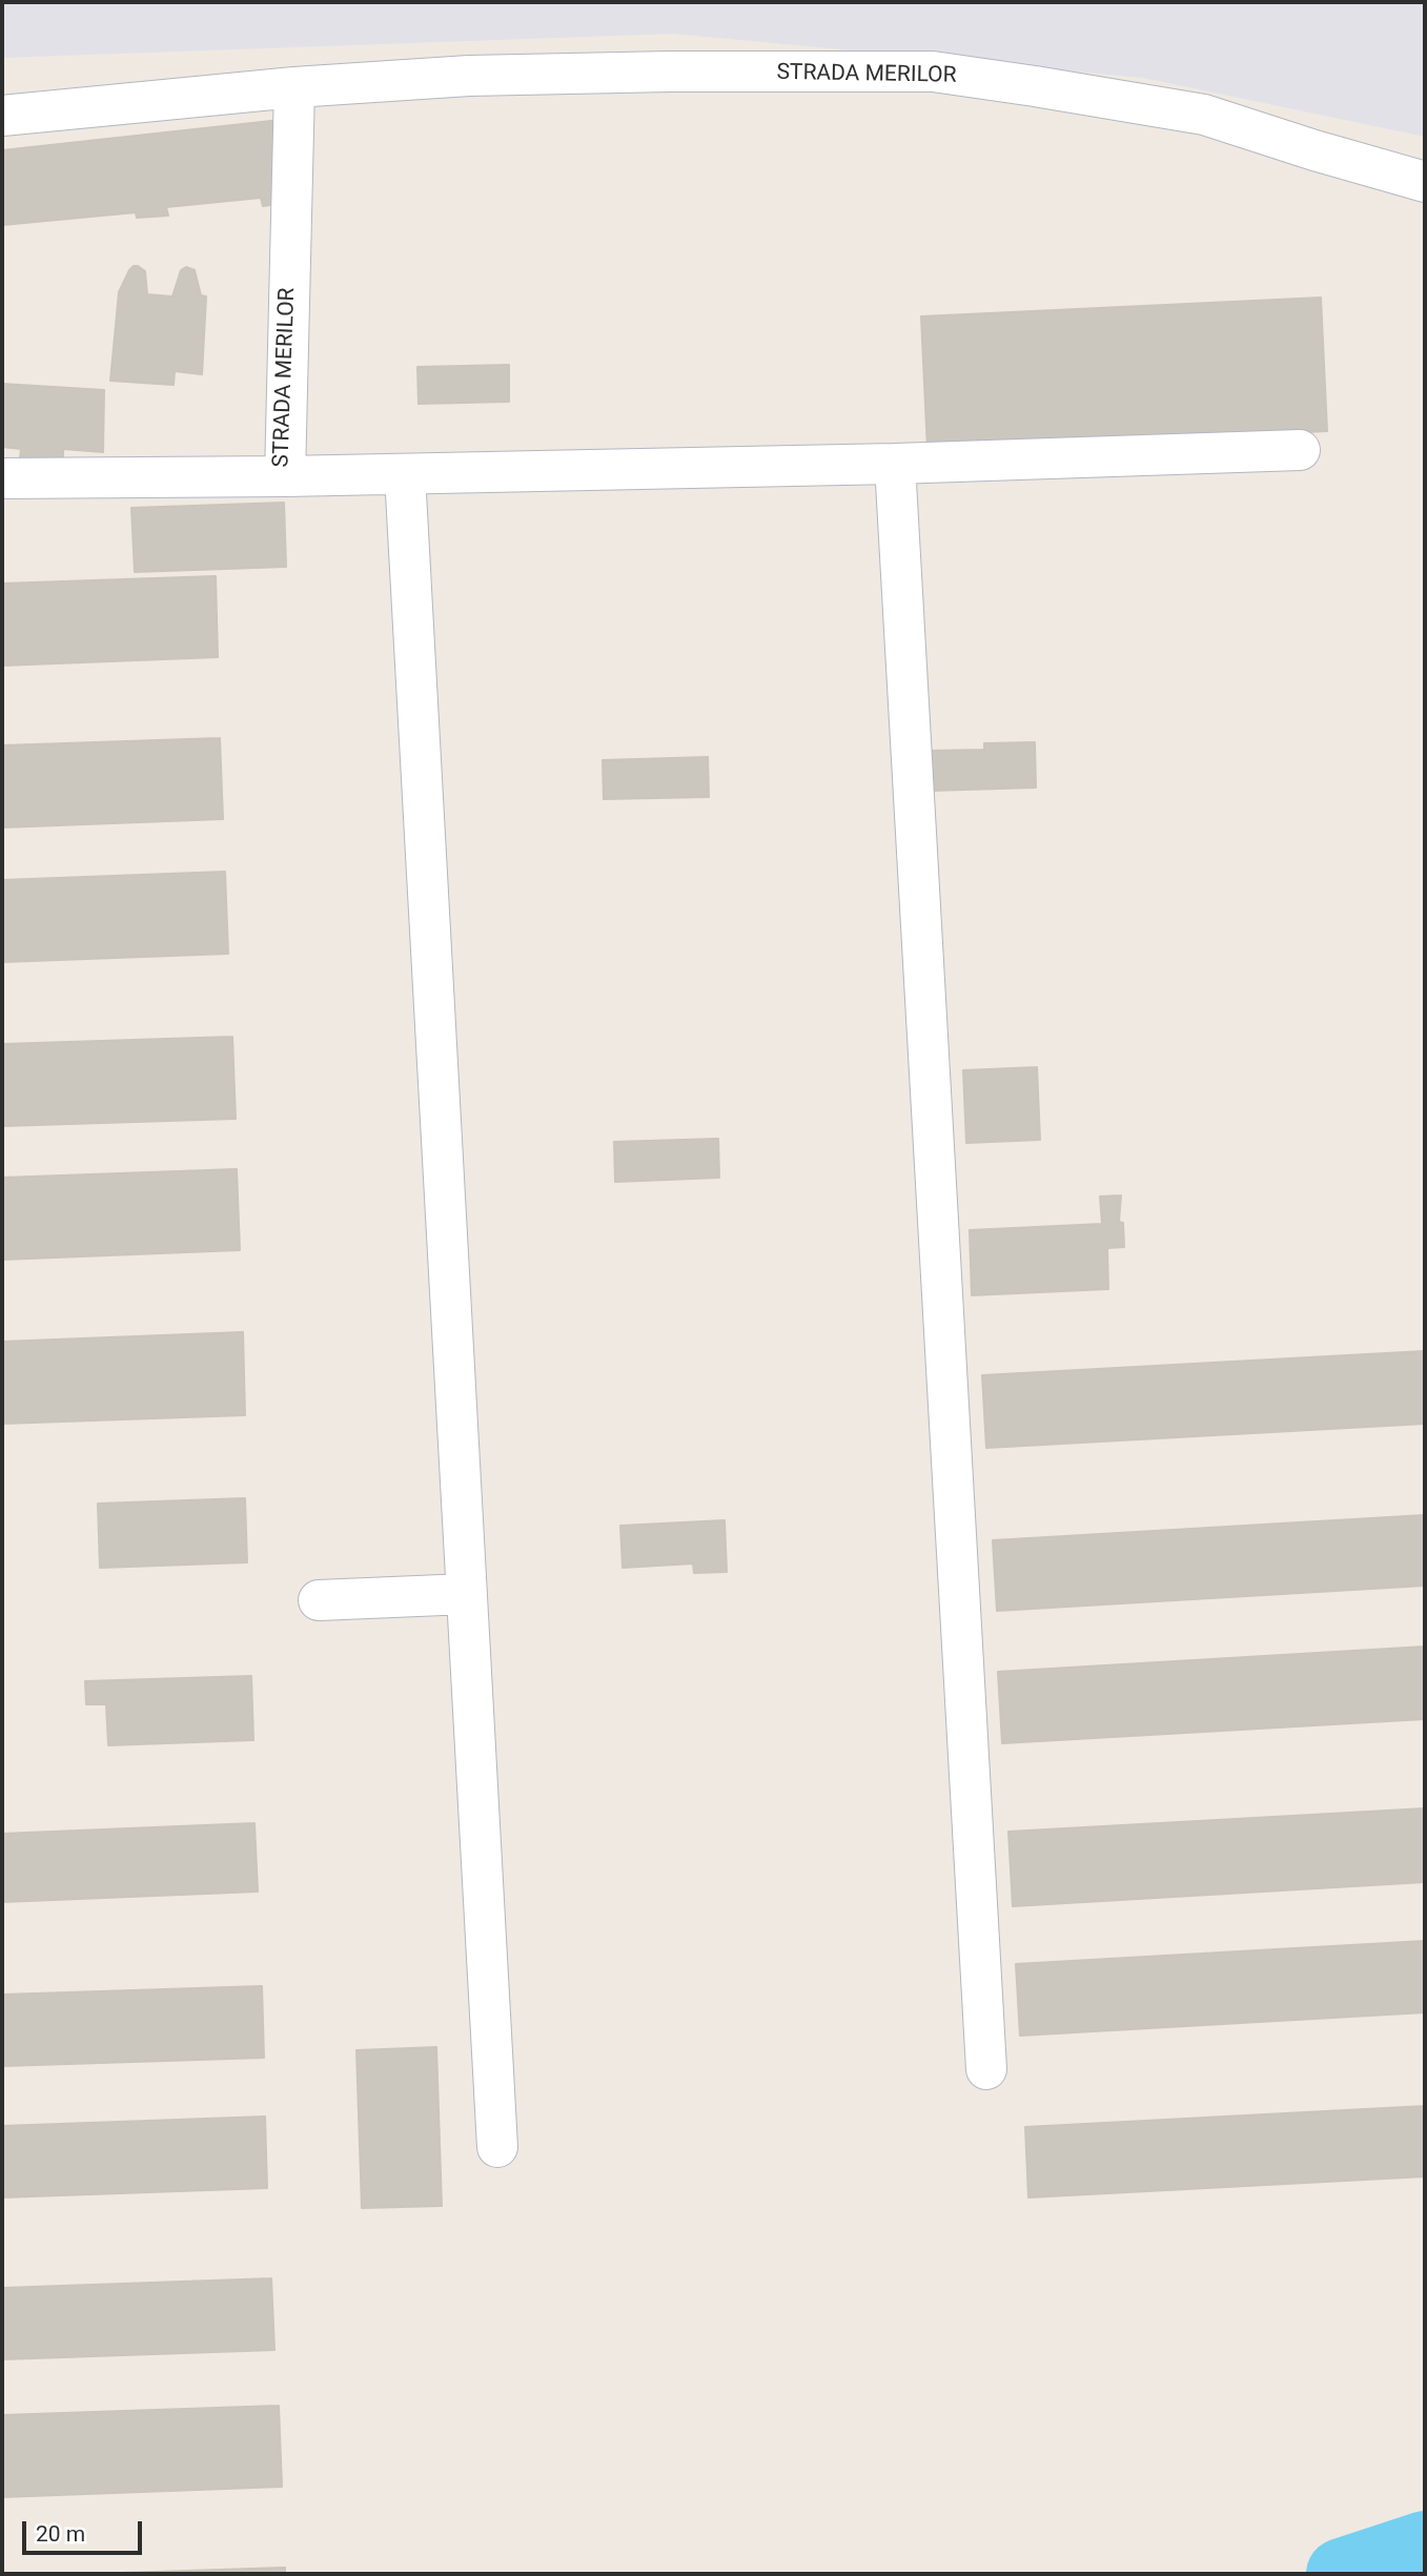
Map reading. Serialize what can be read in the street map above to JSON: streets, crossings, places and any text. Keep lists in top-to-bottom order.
{
  "streets": {
    "street": ["STRADA MERILOR"]
  },
  "scale_bar": "20 m"
}
